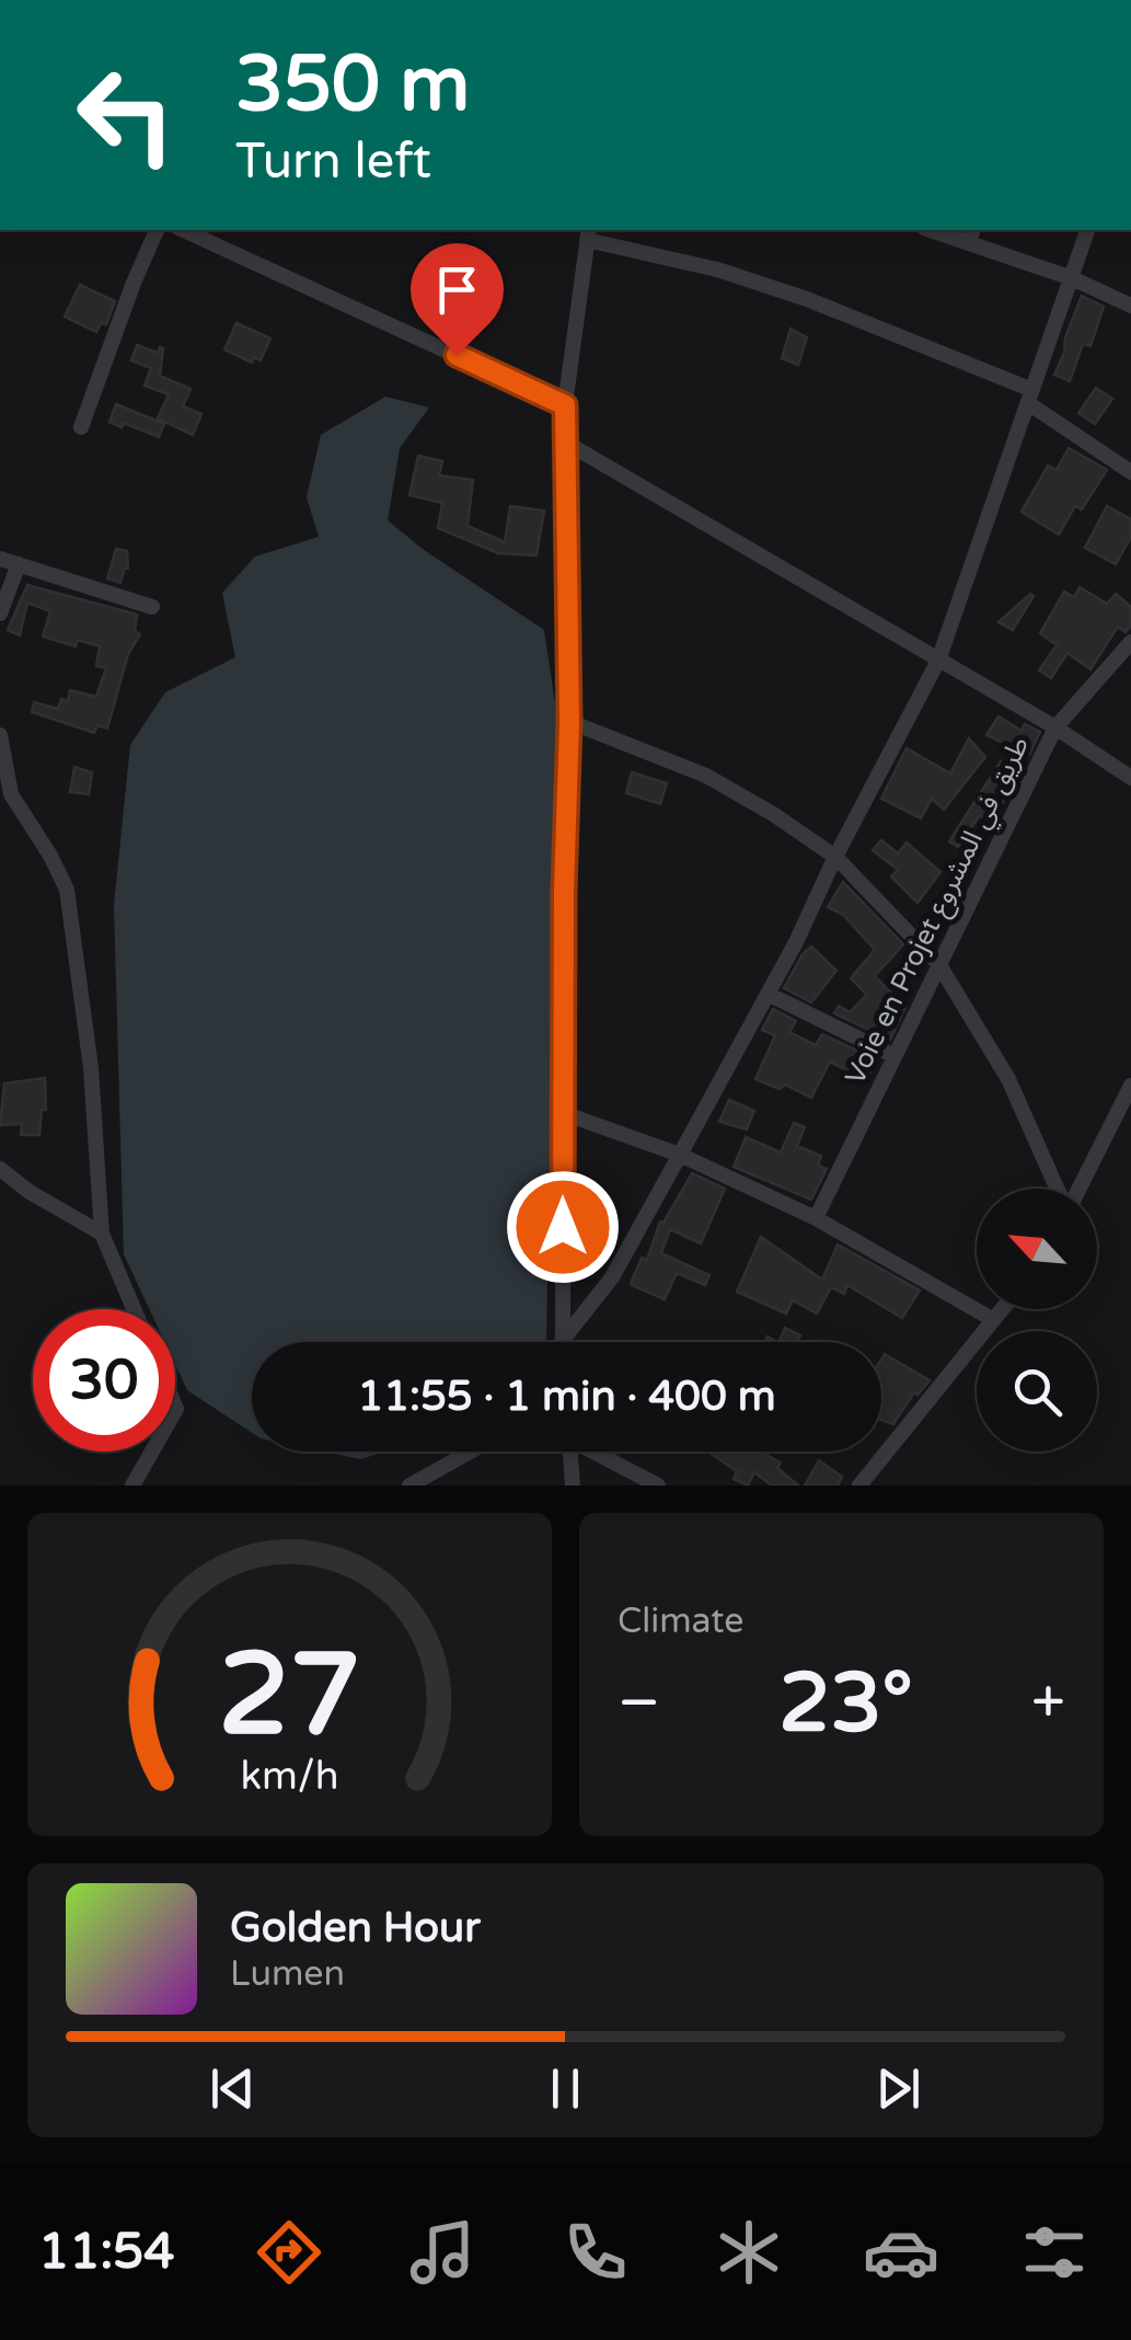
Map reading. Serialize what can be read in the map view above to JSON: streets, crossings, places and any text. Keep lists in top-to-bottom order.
{
  "streets": {
    "street": ["Voie en Projet طريق في المشروع"]
  },
  "north": "top left",
  "page": {
    "turn": ["350 m", "Turn left"],
    "limit": "30",
    "trip": "11:55 · 1 min · 400 m",
    "tile": "Climate",
    "heat": ["−", "23°", "+"],
    "song": ["Golden Hour", "Lumen"],
    "tabs": "11:54",
    "gauge": ["27", "km/h"]
  }
}
